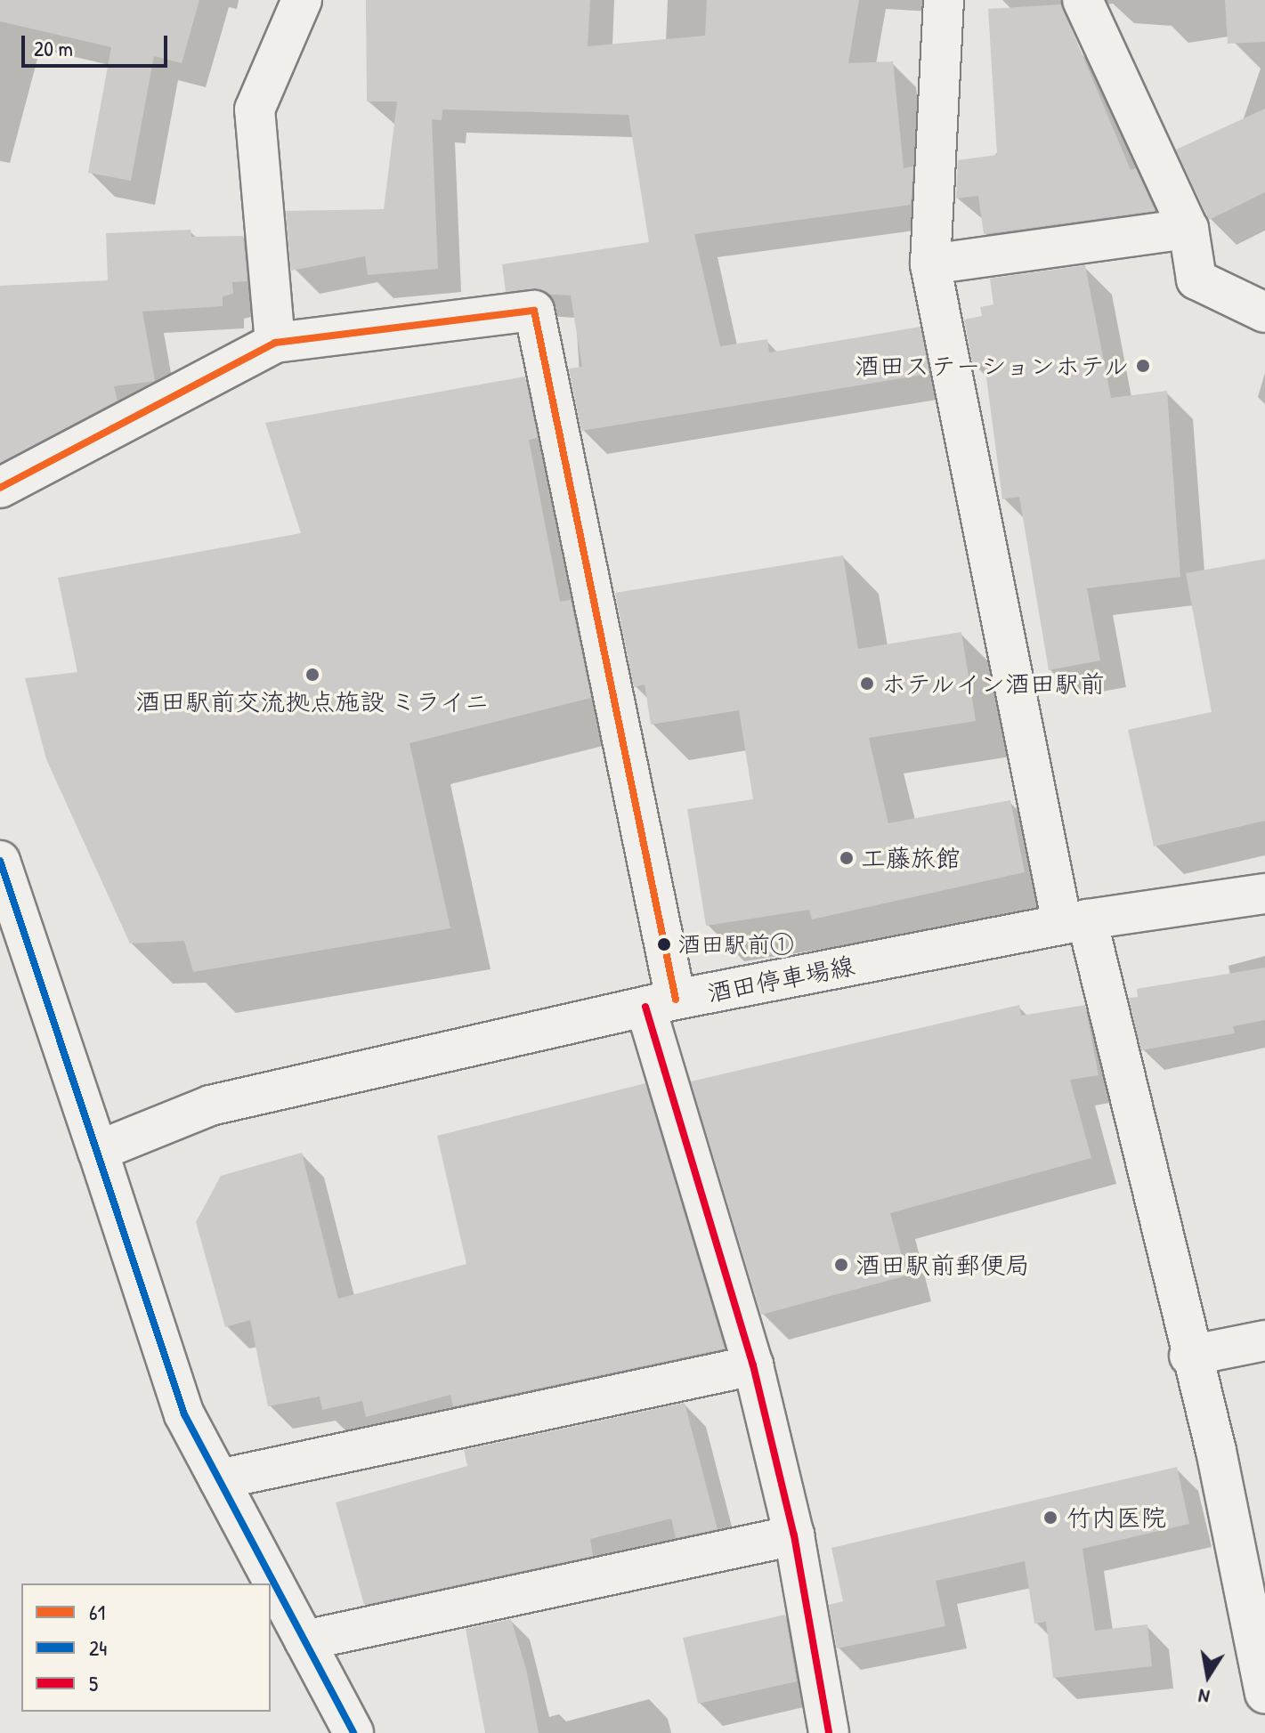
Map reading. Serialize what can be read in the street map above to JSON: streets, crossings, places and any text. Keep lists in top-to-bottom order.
{
  "streets": {
    "street": ["酒田停車場線"]
  },
  "places": [
    "酒田ステーションホテル",
    "酒田駅前交流拠点施設 ミライニ",
    "ホテルイン酒田駅前",
    "工藤旅館",
    "酒田駅前①",
    "酒田駅前郵便局",
    "竹内医院"
  ],
  "lines": ["transit line 61", "transit line 24", "transit line 5"],
  "legend": ["61", "24", "5"],
  "scale_bar": "20 m",
  "north": "bottom"
}
